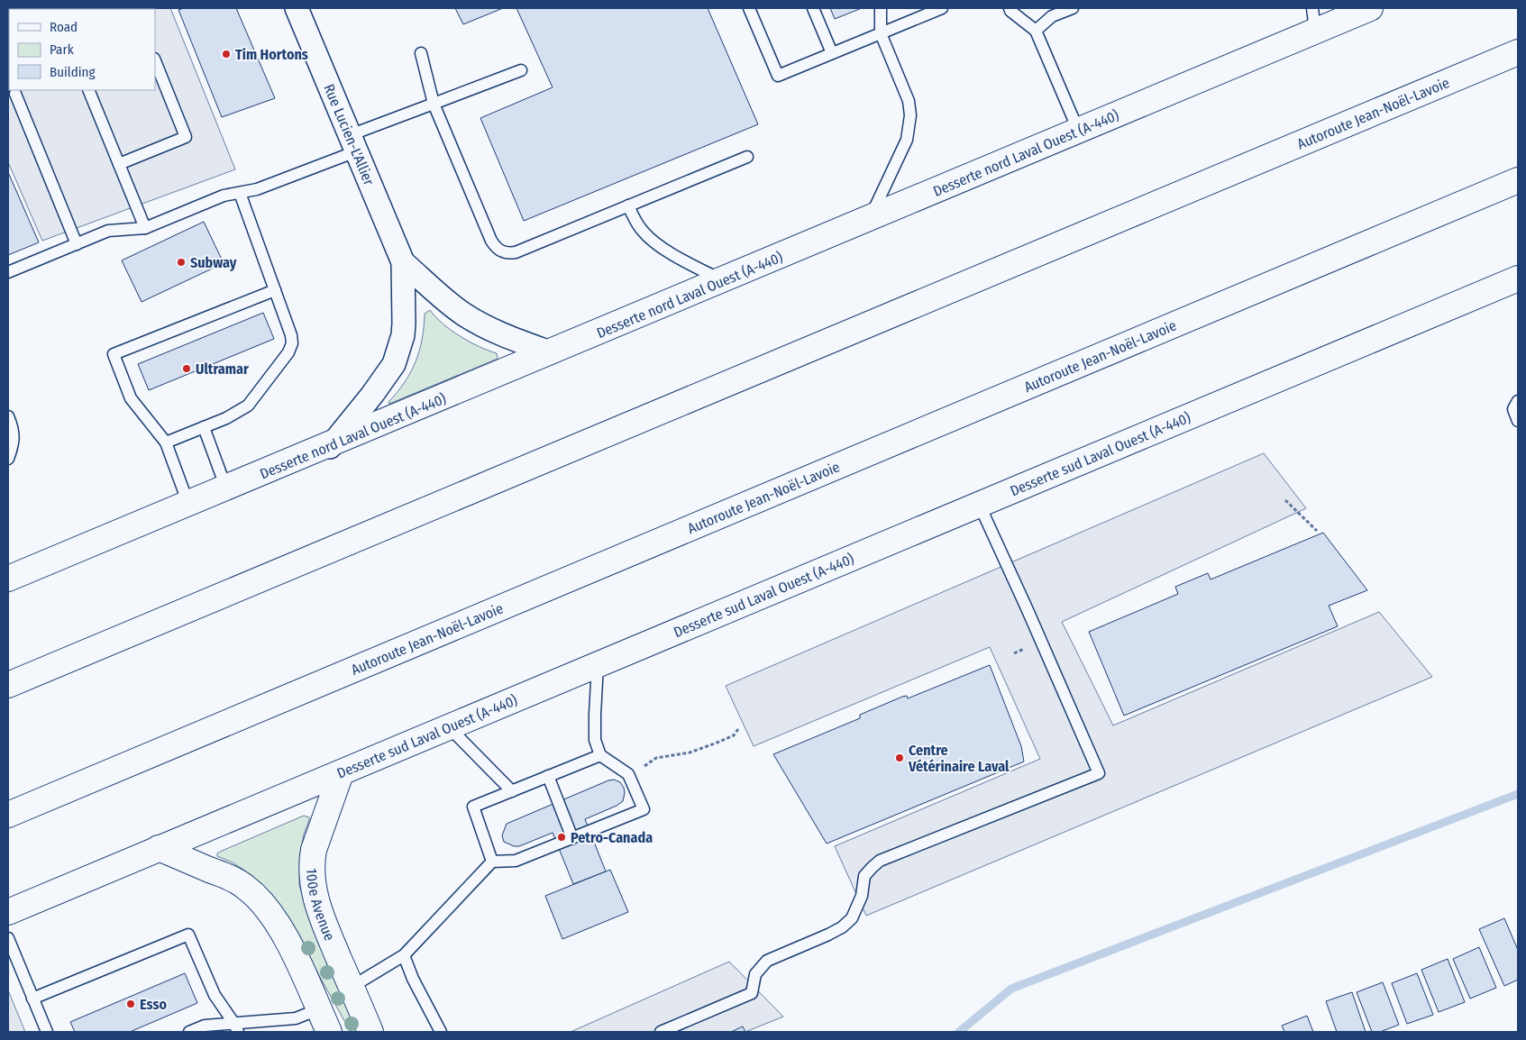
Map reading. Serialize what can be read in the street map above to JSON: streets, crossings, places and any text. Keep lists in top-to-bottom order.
{
  "streets": {
    "main road": [
      "Autoroute Jean-Noël-Lavoie",
      "Desserte nord Laval Ouest (A-440)",
      "Desserte sud Laval Ouest (A-440)",
      "100e Avenue"
    ],
    "street": ["Rue Lucien-L'Allier"]
  },
  "crossings": [
    ["Rue Lucien-L'Allier", "Desserte nord Laval Ouest (A-440)"],
    ["Desserte sud Laval Ouest (A-440)", "100e Avenue"]
  ],
  "places": [
    "Tim Hortons",
    "Subway",
    "Ultramar",
    "Centre Vétérinaire Laval",
    "Petro-Canada",
    "Esso"
  ],
  "legend": ["Road", "Park", "Building"]
}
